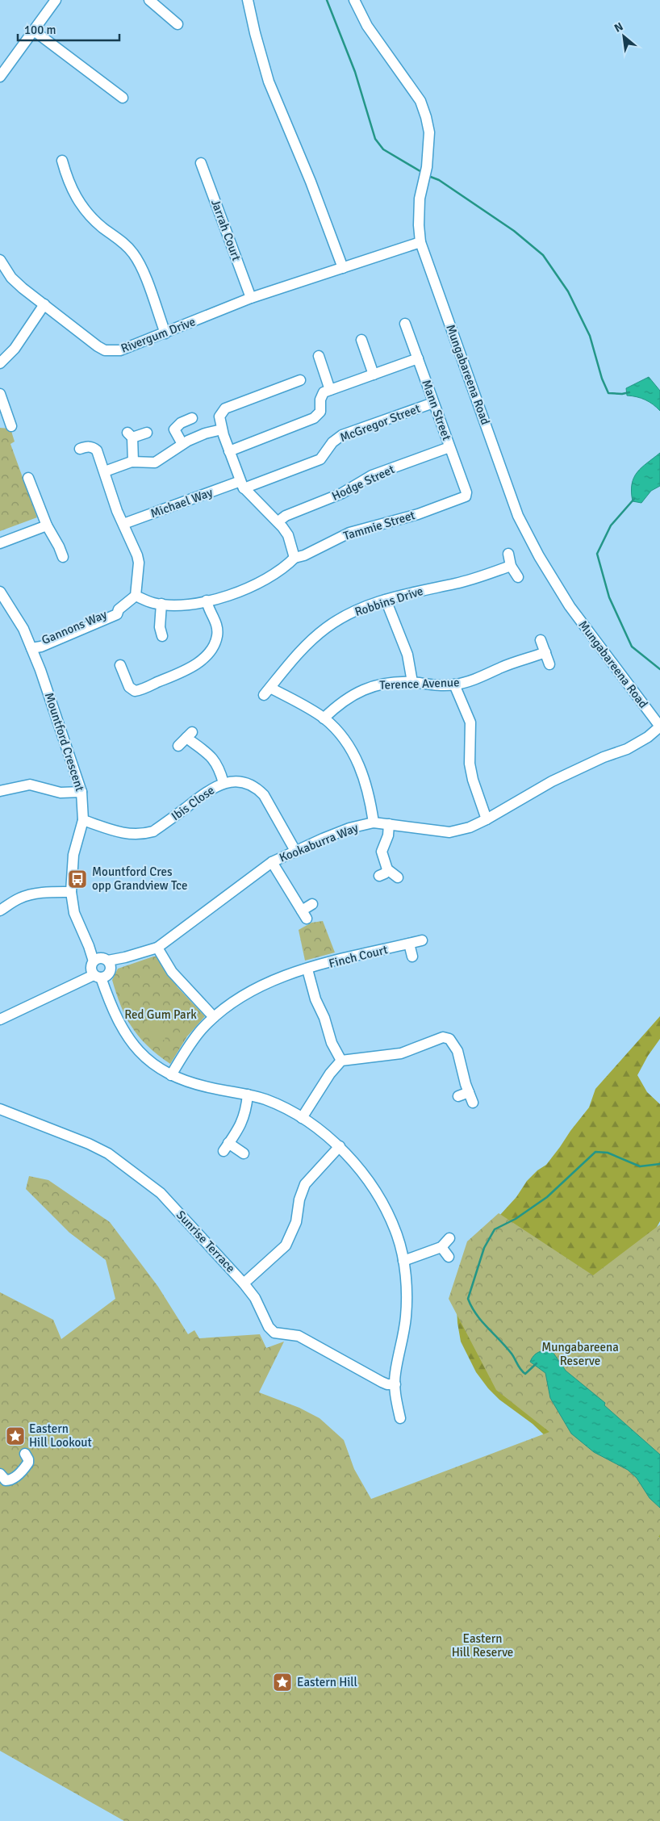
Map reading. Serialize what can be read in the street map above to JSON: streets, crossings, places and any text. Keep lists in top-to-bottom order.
{
  "streets": {
    "street": [
      "Jarrah Court",
      "Rivergum Drive",
      "Mungabareena Road",
      "Mann Street",
      "McGregor Street",
      "Hodge Street",
      "Michael Way",
      "Tammie Street",
      "Robbins Drive",
      "Gannons Way",
      "Terence Avenue",
      "Mountford Crescent",
      "Ibis Close",
      "Kookaburra Way",
      "Finch Court",
      "Sunrise Terrace"
    ]
  },
  "crossings": [
    ["Jarrah Court", "Rivergum Drive"],
    ["Rivergum Drive", "Mungabareena Road"],
    ["Mungabareena Road", "Kookaburra Way"],
    ["Mann Street", "McGregor Street"],
    ["Mann Street", "Hodge Street"],
    ["Mann Street", "Tammie Street"],
    ["McGregor Street", "Michael Way"],
    ["Robbins Drive", "Terence Avenue"],
    ["Robbins Drive", "Kookaburra Way"],
    ["Gannons Way", "Mountford Crescent"],
    ["Mountford Crescent", "Ibis Close"],
    ["Mountford Crescent", "Kookaburra Way"],
    ["Mountford Crescent", "Finch Court"],
    ["Mountford Crescent", "Sunrise Terrace"],
    ["Ibis Close", "Kookaburra Way"]
  ],
  "parks": ["Red Gum Park", "Mungabareena Reserve", "Eastern Hill Reserve"],
  "places": {
    "bus stop": ["Mountford Cres opp Grandview Tce"],
    "place": ["Eastern Hill Lookout", "Eastern Hill"]
  },
  "scale_bar": "100 m",
  "north": "top left"
}
